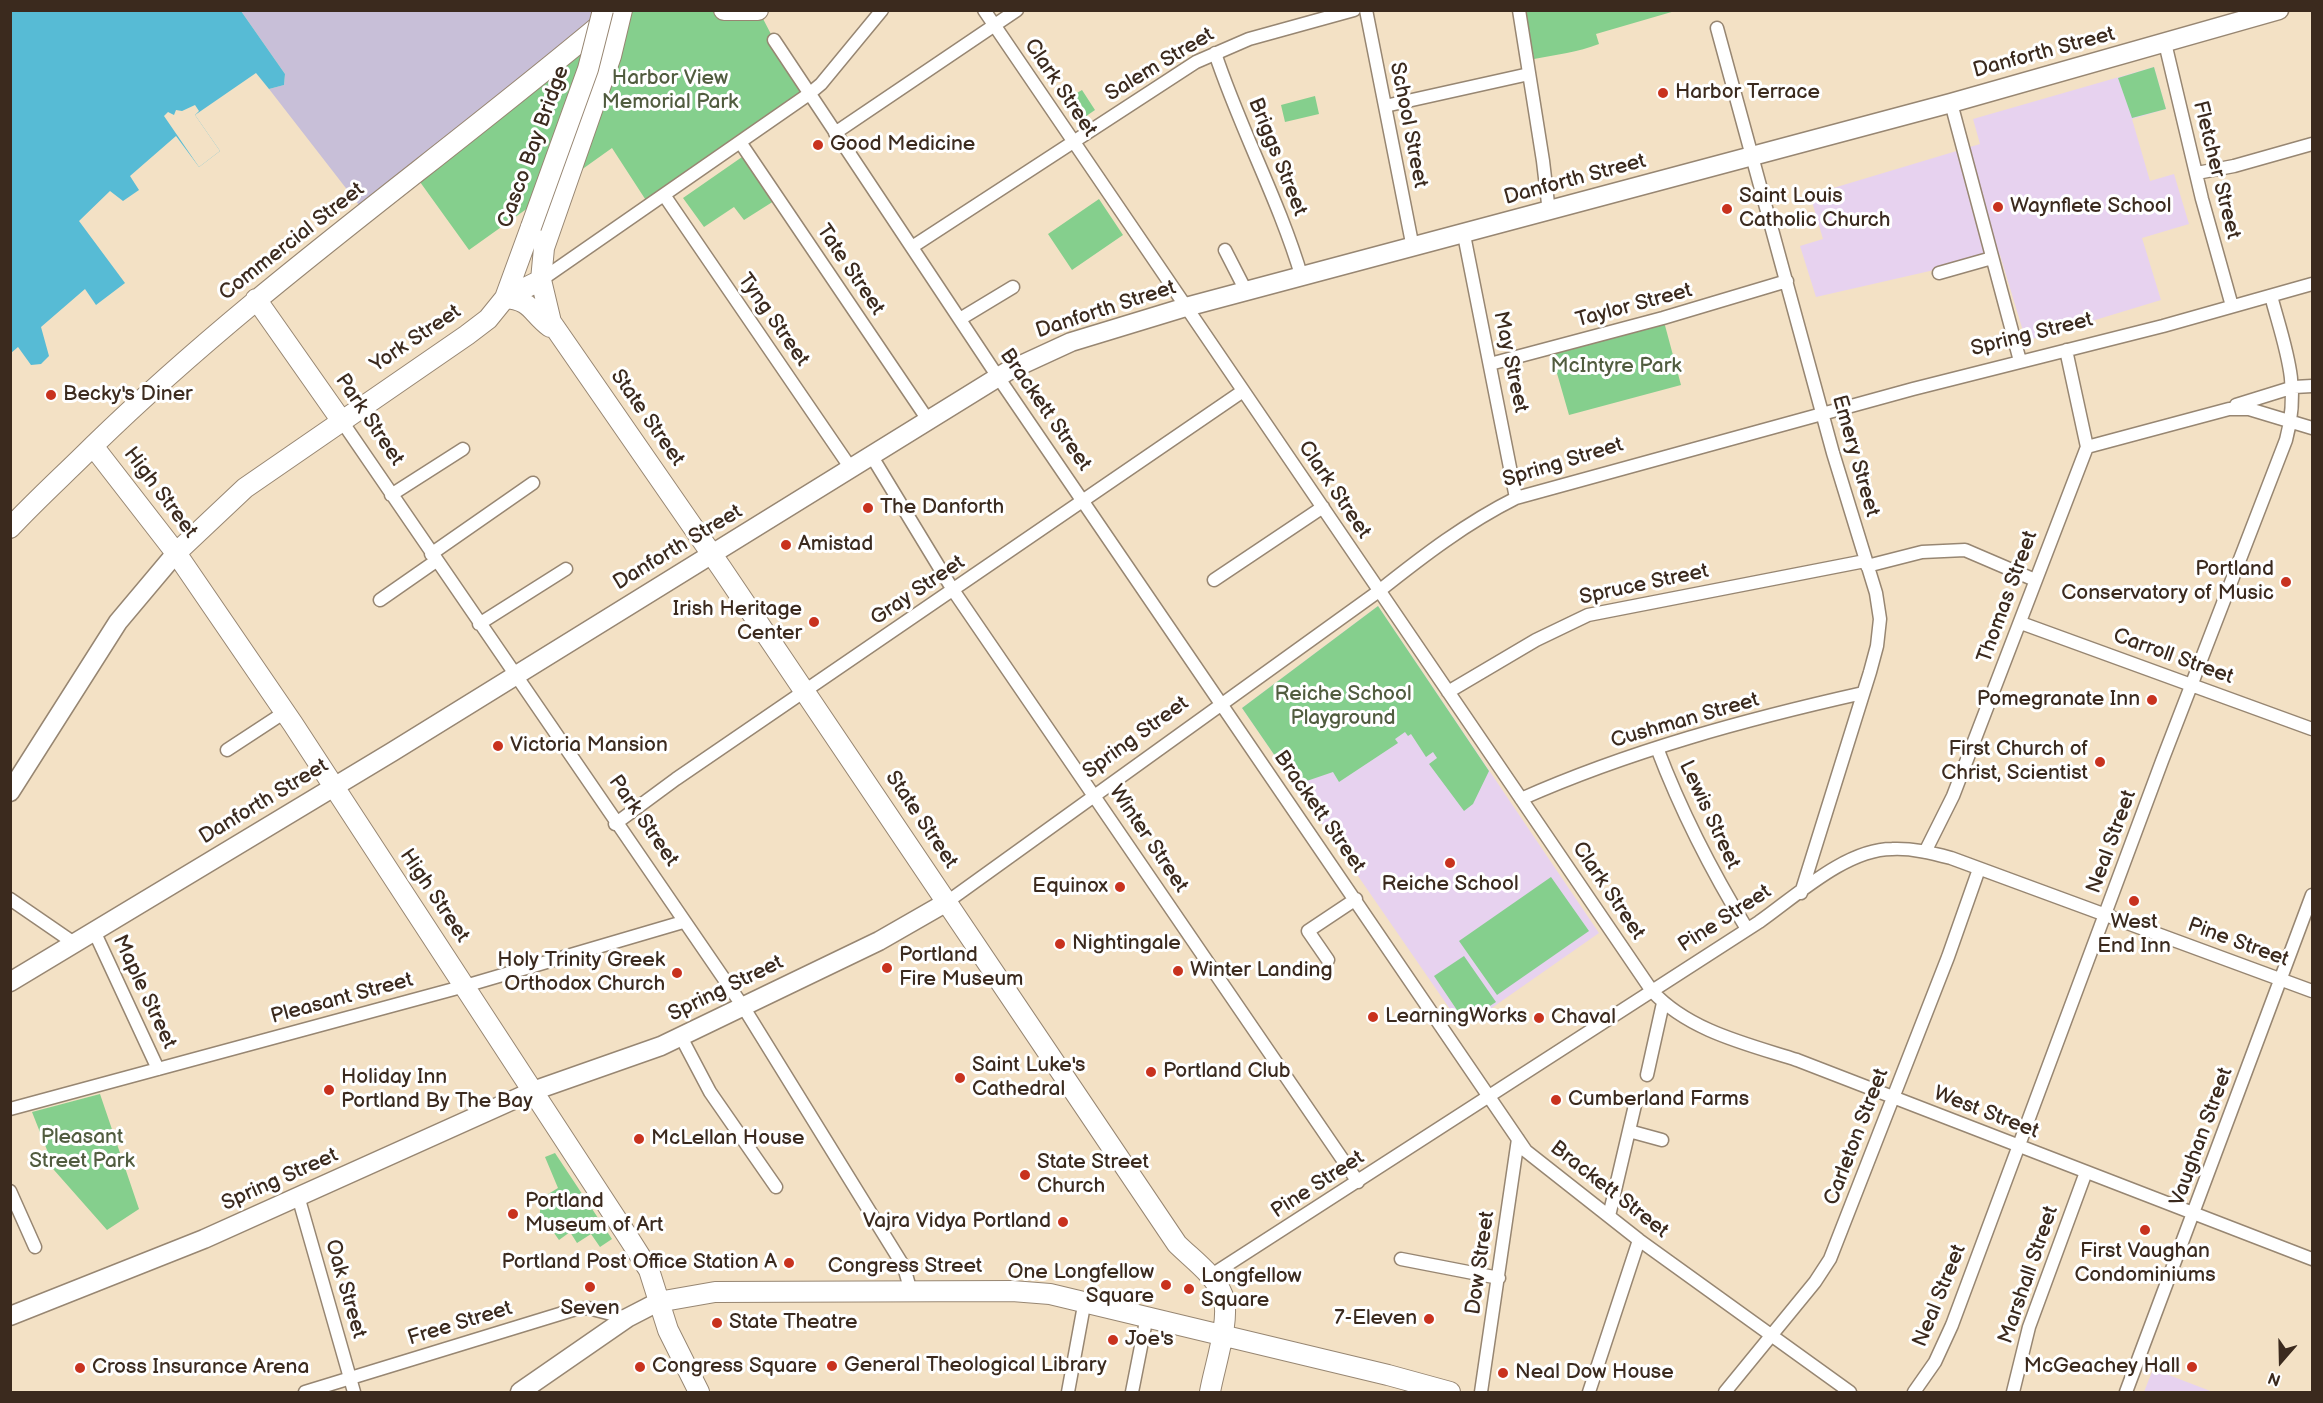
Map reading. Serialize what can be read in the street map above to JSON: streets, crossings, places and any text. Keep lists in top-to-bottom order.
{
  "streets": {
    "main road": [
      "Casco Bay Bridge",
      "Commercial Street",
      "York Street",
      "State Street",
      "Park Street",
      "High Street",
      "Congress Street"
    ],
    "street": [
      "Danforth Street",
      "Salem Street",
      "Clark Street",
      "School Street",
      "Briggs Street",
      "Fletcher Street",
      "Tate Street",
      "Taylor Street",
      "Tyng Street",
      "Spring Street",
      "May Street",
      "Brackett Street",
      "Emery Street",
      "Spruce Street",
      "Gray Street",
      "Thomas Street",
      "Carroll Street",
      "Cushman Street",
      "Lewis Street",
      "Winter Street",
      "Neal Street",
      "Pine Street",
      "Maple Street",
      "Pleasant Street",
      "West Street",
      "Carleton Street",
      "Vaughan Street",
      "Dow Street",
      "Marshall Street",
      "Oak Street",
      "Free Street"
    ]
  },
  "crossings": [
    ["Danforth Street", "Clark Street"],
    ["Danforth Street", "School Street"],
    ["Danforth Street", "Briggs Street"],
    ["Danforth Street", "Fletcher Street"],
    ["Danforth Street", "Tate Street"],
    ["Danforth Street", "Tyng Street"],
    ["Danforth Street", "May Street"],
    ["Danforth Street", "Brackett Street"],
    ["Danforth Street", "State Street"],
    ["Danforth Street", "Park Street"],
    ["Danforth Street", "Emery Street"],
    ["Danforth Street", "High Street"],
    ["Danforth Street", "Winter Street"],
    ["Danforth Street", "Maple Street"],
    ["Salem Street", "Clark Street"],
    ["Salem Street", "Briggs Street"],
    ["Salem Street", "Brackett Street"],
    ["Clark Street", "Spring Street"],
    ["Clark Street", "Spruce Street"],
    ["Clark Street", "Gray Street"],
    ["Clark Street", "Cushman Street"],
    ["Clark Street", "Pine Street"],
    ["Clark Street", "West Street"],
    ["Casco Bay Bridge", "Commercial Street"],
    ["Casco Bay Bridge", "York Street"],
    ["Casco Bay Bridge", "State Street"],
    ["Fletcher Street", "Spring Street"],
    ["Commercial Street", "Park Street"],
    ["Commercial Street", "High Street"],
    ["Tate Street", "York Street"],
    ["Taylor Street", "May Street"],
    ["Taylor Street", "Emery Street"],
    ["Tyng Street", "York Street"],
    ["Spring Street", "May Street"],
    ["Spring Street", "Brackett Street"],
    ["Spring Street", "State Street"],
    ["Spring Street", "Park Street"],
    ["Spring Street", "Emery Street"],
    ["Spring Street", "High Street"],
    ["Spring Street", "Winter Street"],
    ["Spring Street", "Neal Street"],
    ["Spring Street", "Oak Street"],
    ["York Street", "Brackett Street"],
    ["York Street", "State Street"],
    ["York Street", "Park Street"],
    ["York Street", "High Street"],
    ["Brackett Street", "Gray Street"],
    ["Brackett Street", "Pine Street"],
    ["Brackett Street", "Carleton Street"],
    ["Brackett Street", "Dow Street"],
    ["State Street", "Gray Street"],
    ["State Street", "Pine Street"],
    ["State Street", "Congress Street"],
    ["Park Street", "Gray Street"],
    ["Park Street", "Pleasant Street"],
    ["Park Street", "Congress Street"],
    ["Emery Street", "Spruce Street"],
    ["Emery Street", "Cushman Street"],
    ["Emery Street", "Pine Street"],
    ["High Street", "Pleasant Street"],
    ["High Street", "Congress Street"],
    ["Spruce Street", "Thomas Street"],
    ["Gray Street", "Winter Street"],
    ["Thomas Street", "Carroll Street"],
    ["Thomas Street", "Pine Street"],
    ["Carroll Street", "Neal Street"],
    ["Cushman Street", "Lewis Street"],
    ["Lewis Street", "Pine Street"],
    ["Winter Street", "Pine Street"],
    ["Neal Street", "Pine Street"],
    ["Neal Street", "West Street"],
    ["Pine Street", "West Street"],
    ["Pine Street", "Carleton Street"],
    ["Pine Street", "Vaughan Street"],
    ["Maple Street", "Pleasant Street"],
    ["West Street", "Carleton Street"],
    ["West Street", "Vaughan Street"],
    ["West Street", "Marshall Street"],
    ["Congress Street", "Free Street"],
    ["Oak Street", "Free Street"]
  ],
  "parks": [
    "Harbor View Memorial Park",
    "McIntyre Park",
    "Reiche School Playground",
    "Pleasant Street Park"
  ],
  "places": [
    "Harbor Terrace",
    "Good Medicine",
    "Waynflete School",
    "Saint Louis Catholic Church",
    "Becky's Diner",
    "The Danforth",
    "Amistad",
    "Portland Conservatory of Music",
    "Irish Heritage Center",
    "Pomegranate Inn",
    "Victoria Mansion",
    "First Church of Christ, Scientist",
    "Reiche School",
    "Equinox",
    "West End Inn",
    "Nightingale",
    "Portland Fire Museum",
    "Winter Landing",
    "Holy Trinity Greek Orthodox Church",
    "LearningWorks",
    "Chaval",
    "Portland Club",
    "Saint Luke's Cathedral",
    "Holiday Inn Portland By The Bay",
    "Cumberland Farms",
    "McLellan House",
    "State Street Church",
    "Portland Museum of Art",
    "Vajra Vidya Portland",
    "First Vaughan Condominiums",
    "Portland Post Office Station A",
    "One Longfellow Square",
    "Seven",
    "Longfellow Square",
    "7-Eleven",
    "State Theatre",
    "Joe's",
    "General Theological Library",
    "Congress Square",
    "McGeachey Hall",
    "Cross Insurance Arena",
    "Neal Dow House"
  ],
  "north": "bottom"
}
